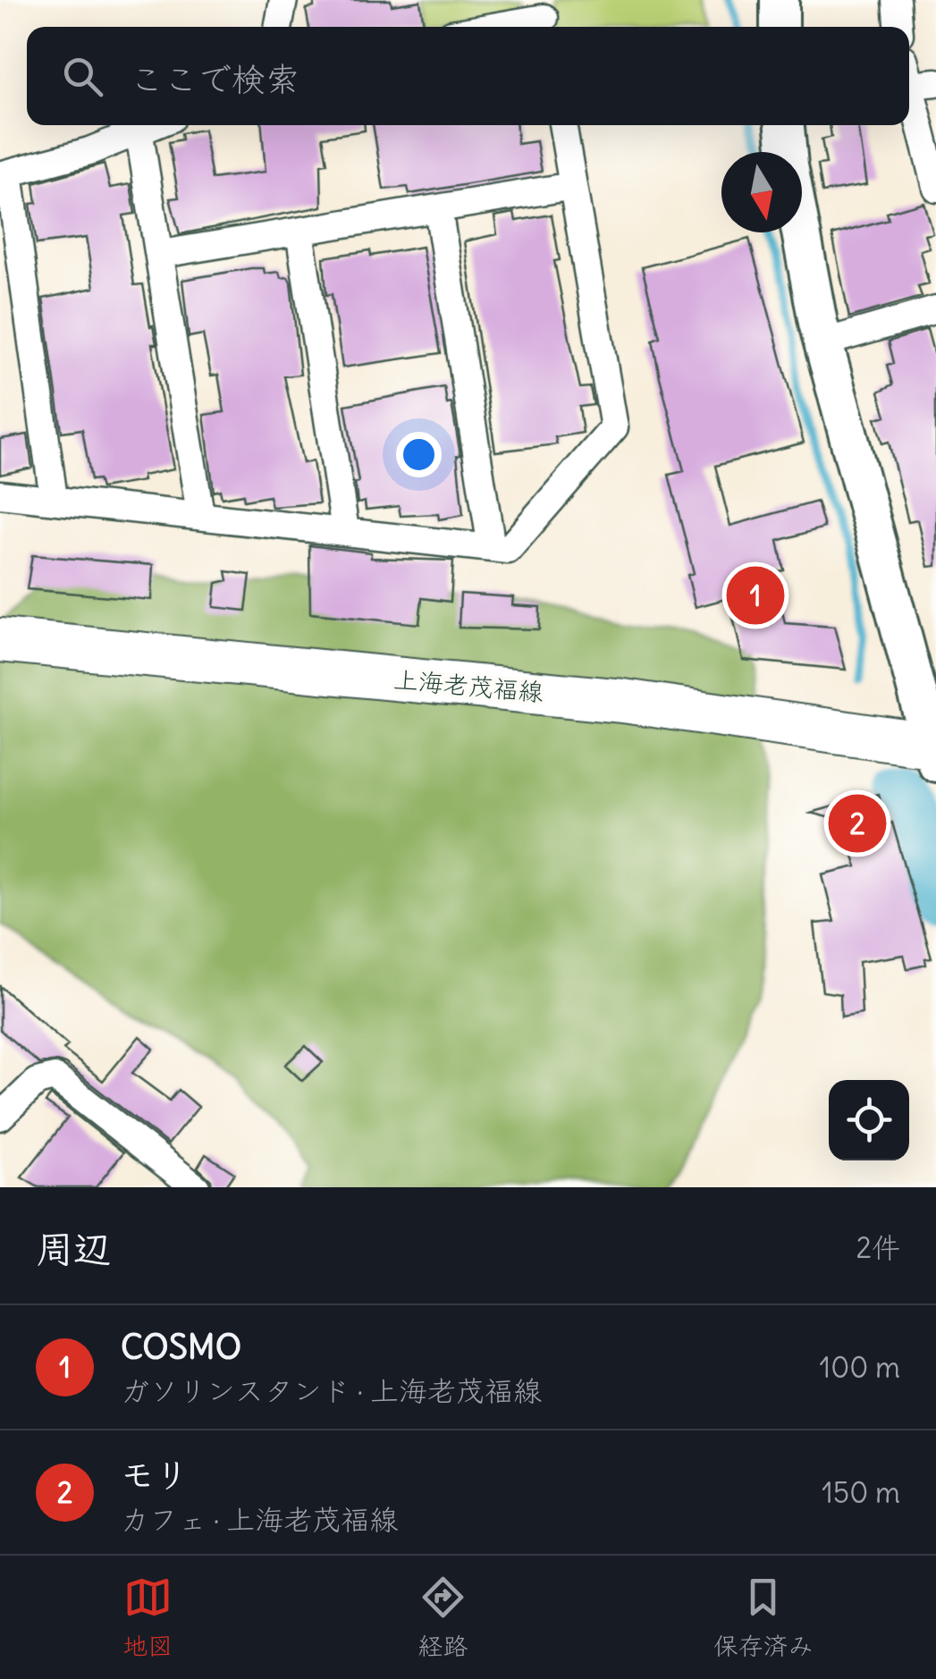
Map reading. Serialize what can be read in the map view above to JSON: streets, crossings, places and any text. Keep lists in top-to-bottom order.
{
  "streets": {
    "main road": ["上海老茂福線"]
  },
  "north": "bottom",
  "page": {
    "search": "ここで検索",
    "pins": ["1", "2"],
    "heading": ["周辺", "2件"],
    "list": [
      {
        "mark": "1",
        "name": "COSMO",
        "note": "ガソリンスタンド · 上海老茂福線",
        "value": "100 m"
      },
      {
        "mark": "2",
        "name": "モリ",
        "note": "カフェ · 上海老茂福線",
        "value": "150 m"
      }
    ],
    "nav": ["地図", "経路", "保存済み"]
  }
}
